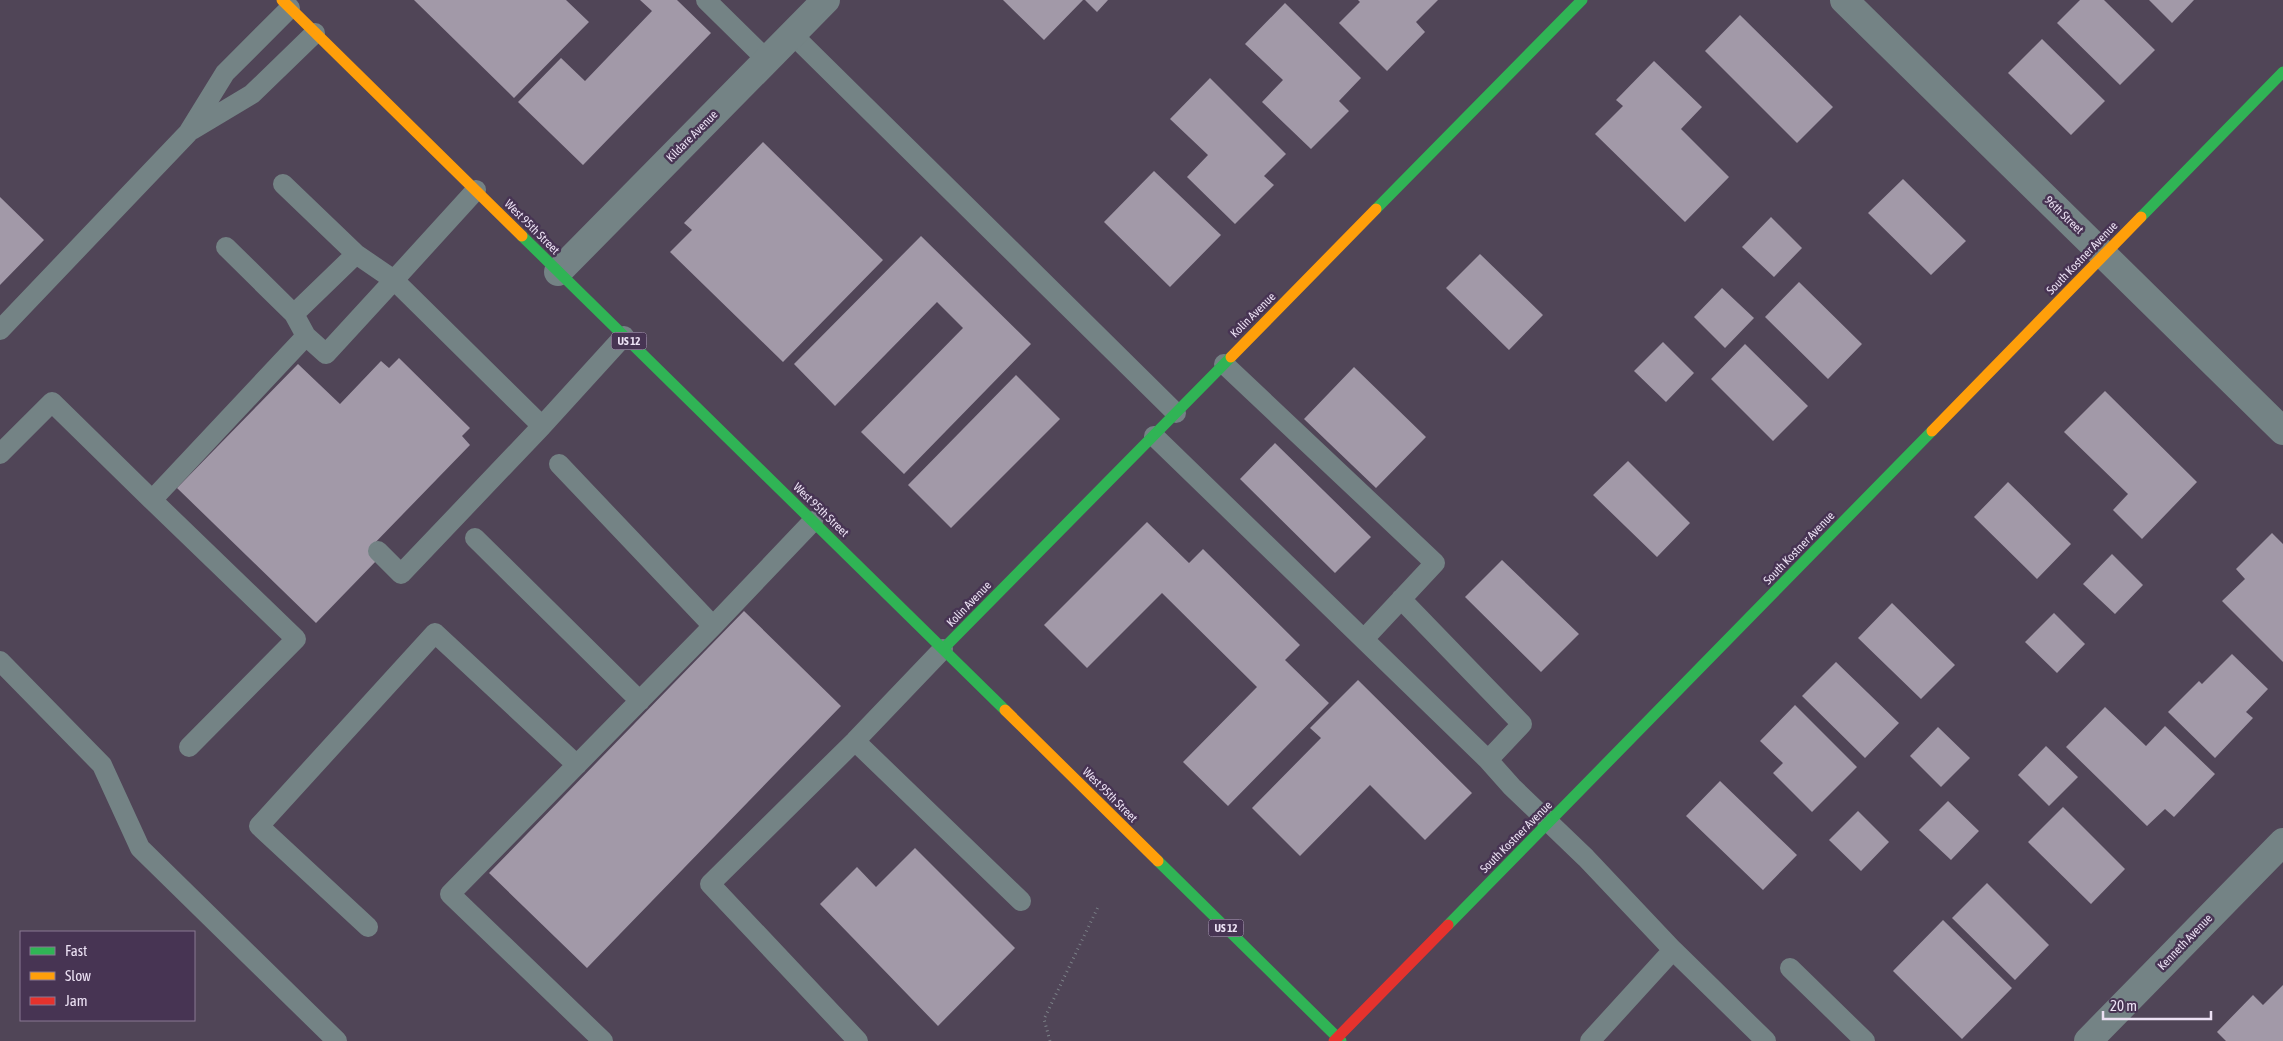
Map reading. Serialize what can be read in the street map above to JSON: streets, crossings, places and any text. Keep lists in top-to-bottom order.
{
  "streets": {
    "street": [
      "Kildare Avenue",
      "96th Street",
      "West 95th Street",
      "South Kostner Avenue",
      "Kolin Avenue",
      "US 12",
      "Kenneth Avenue"
    ]
  },
  "crossings": [
    ["Kildare Avenue", "West 95th Street"],
    ["96th Street", "South Kostner Avenue"],
    ["West 95th Street", "South Kostner Avenue"],
    ["West 95th Street", "Kolin Avenue"]
  ],
  "legend": ["Fast", "Slow", "Jam"],
  "scale_bar": "20 m"
}
